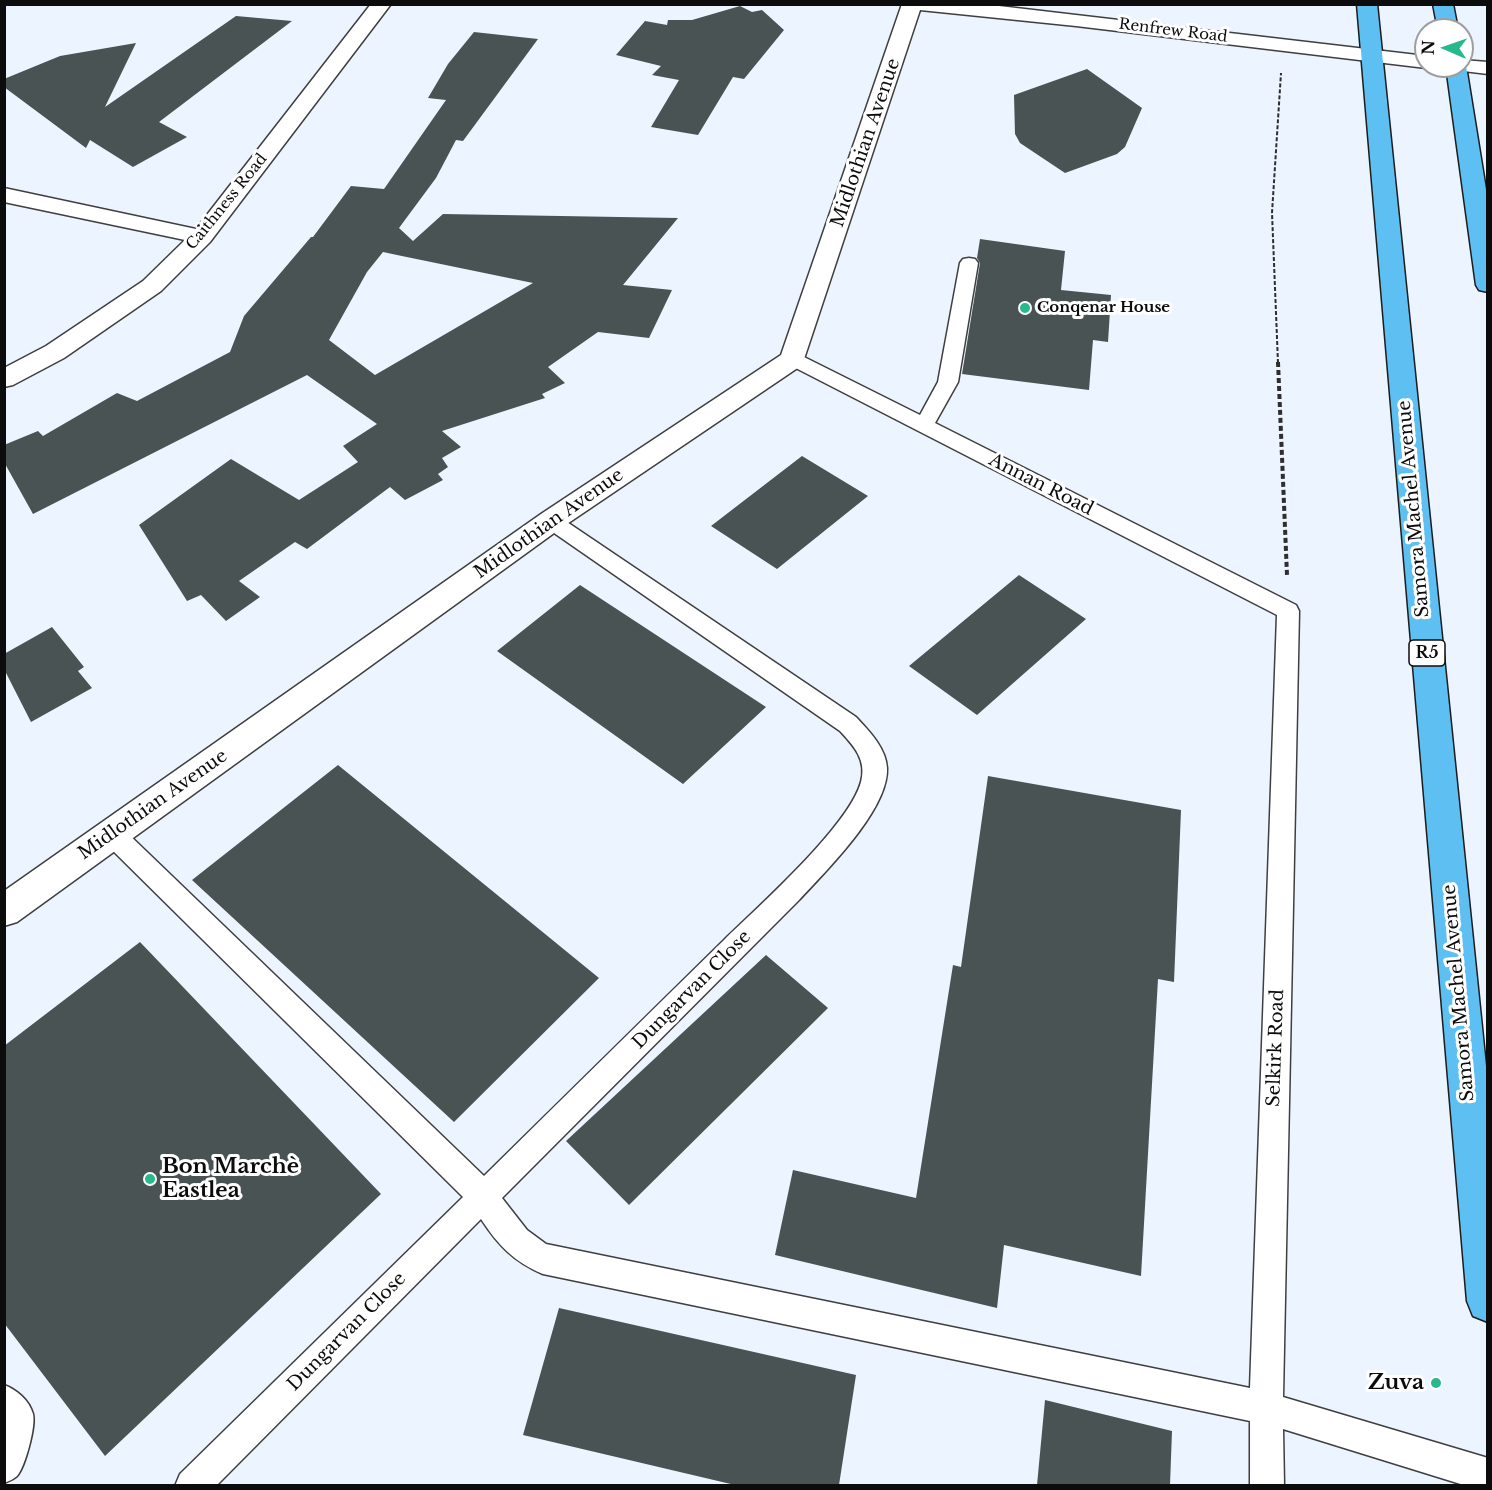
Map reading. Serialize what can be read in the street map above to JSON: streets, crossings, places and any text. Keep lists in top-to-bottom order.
{
  "streets": {
    "highway": ["Samora Machel Avenue", "R5"],
    "street": ["Renfrew Road", "Midlothian Avenue", "Caithness Road"],
    "lane": ["Annan Road", "Dungarvan Close", "Selkirk Road"]
  },
  "crossings": [
    ["Renfrew Road", "Samora Machel Avenue"],
    ["Midlothian Avenue", "Annan Road"],
    ["Midlothian Avenue", "Dungarvan Close"],
    ["Annan Road", "Selkirk Road"]
  ],
  "places": ["Conqenar House", "Bon Marchè Eastlea", "Zuva"],
  "north": "left"
}
